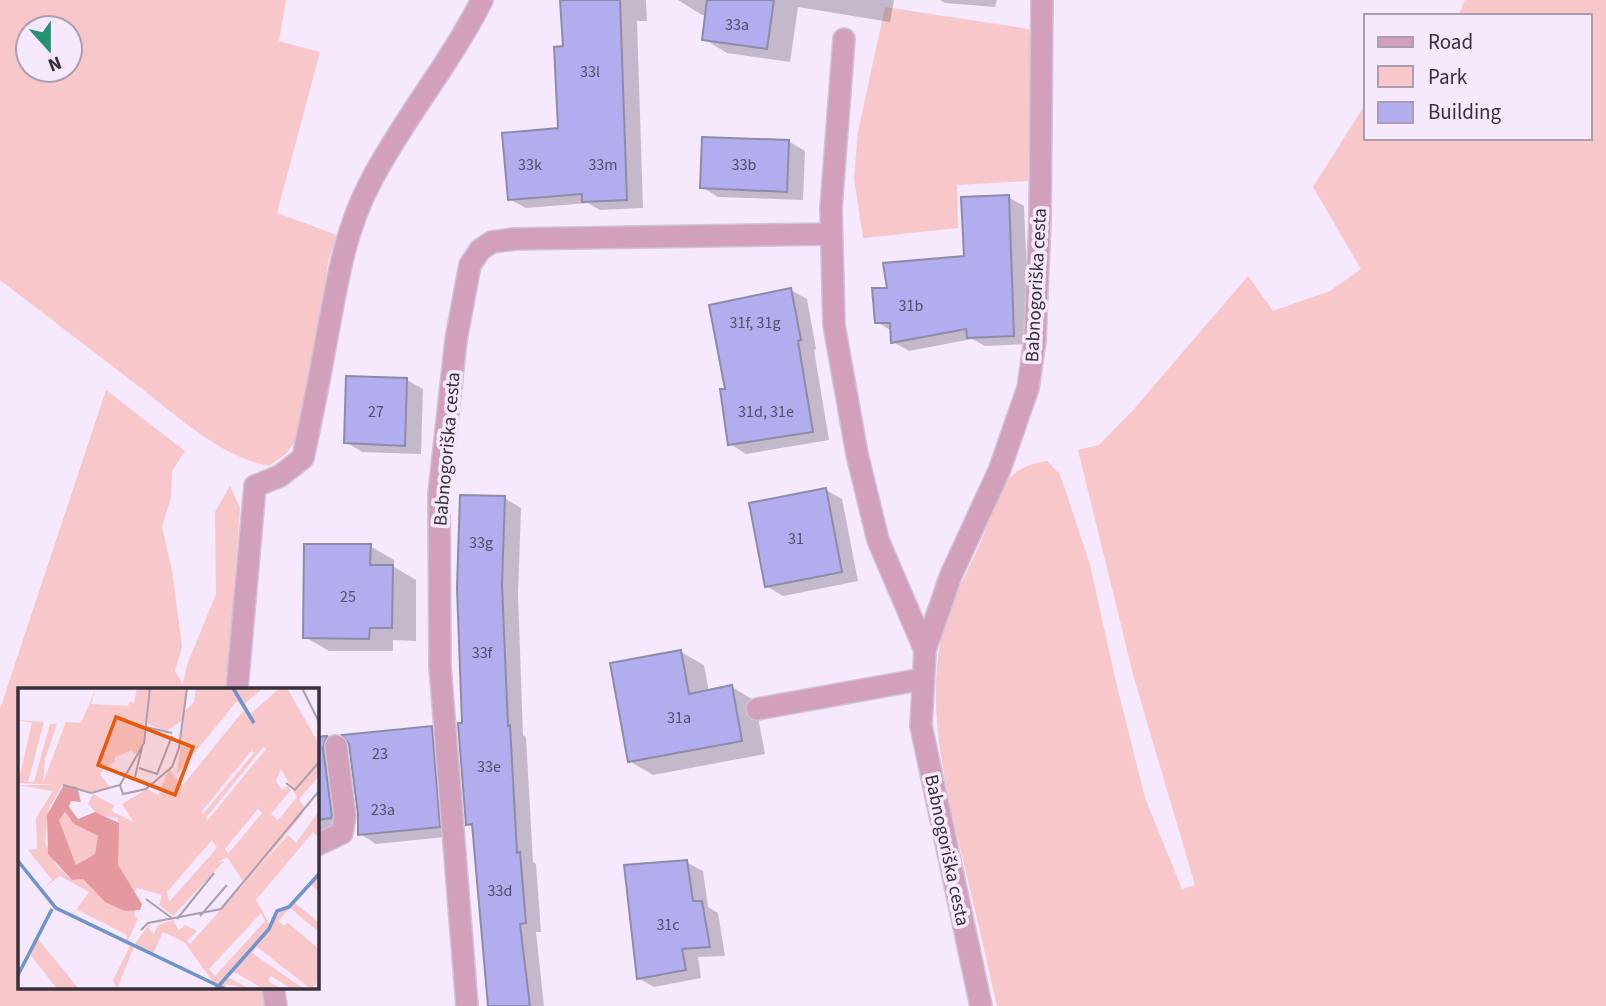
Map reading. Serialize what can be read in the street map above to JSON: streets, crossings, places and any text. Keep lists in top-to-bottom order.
{
  "streets": {
    "street": ["Babnogoriška cesta"]
  },
  "house_numbers": [
    "33a",
    "33l",
    "33k",
    "33m",
    "33b",
    "31b",
    "31f, 31g",
    "27",
    "31d, 31e",
    "31",
    "33g",
    "25",
    "33f",
    "31a",
    "23",
    "33e",
    "23a",
    "33d",
    "31c"
  ],
  "legend": ["Road", "Park", "Building"],
  "north": "bottom"
}
